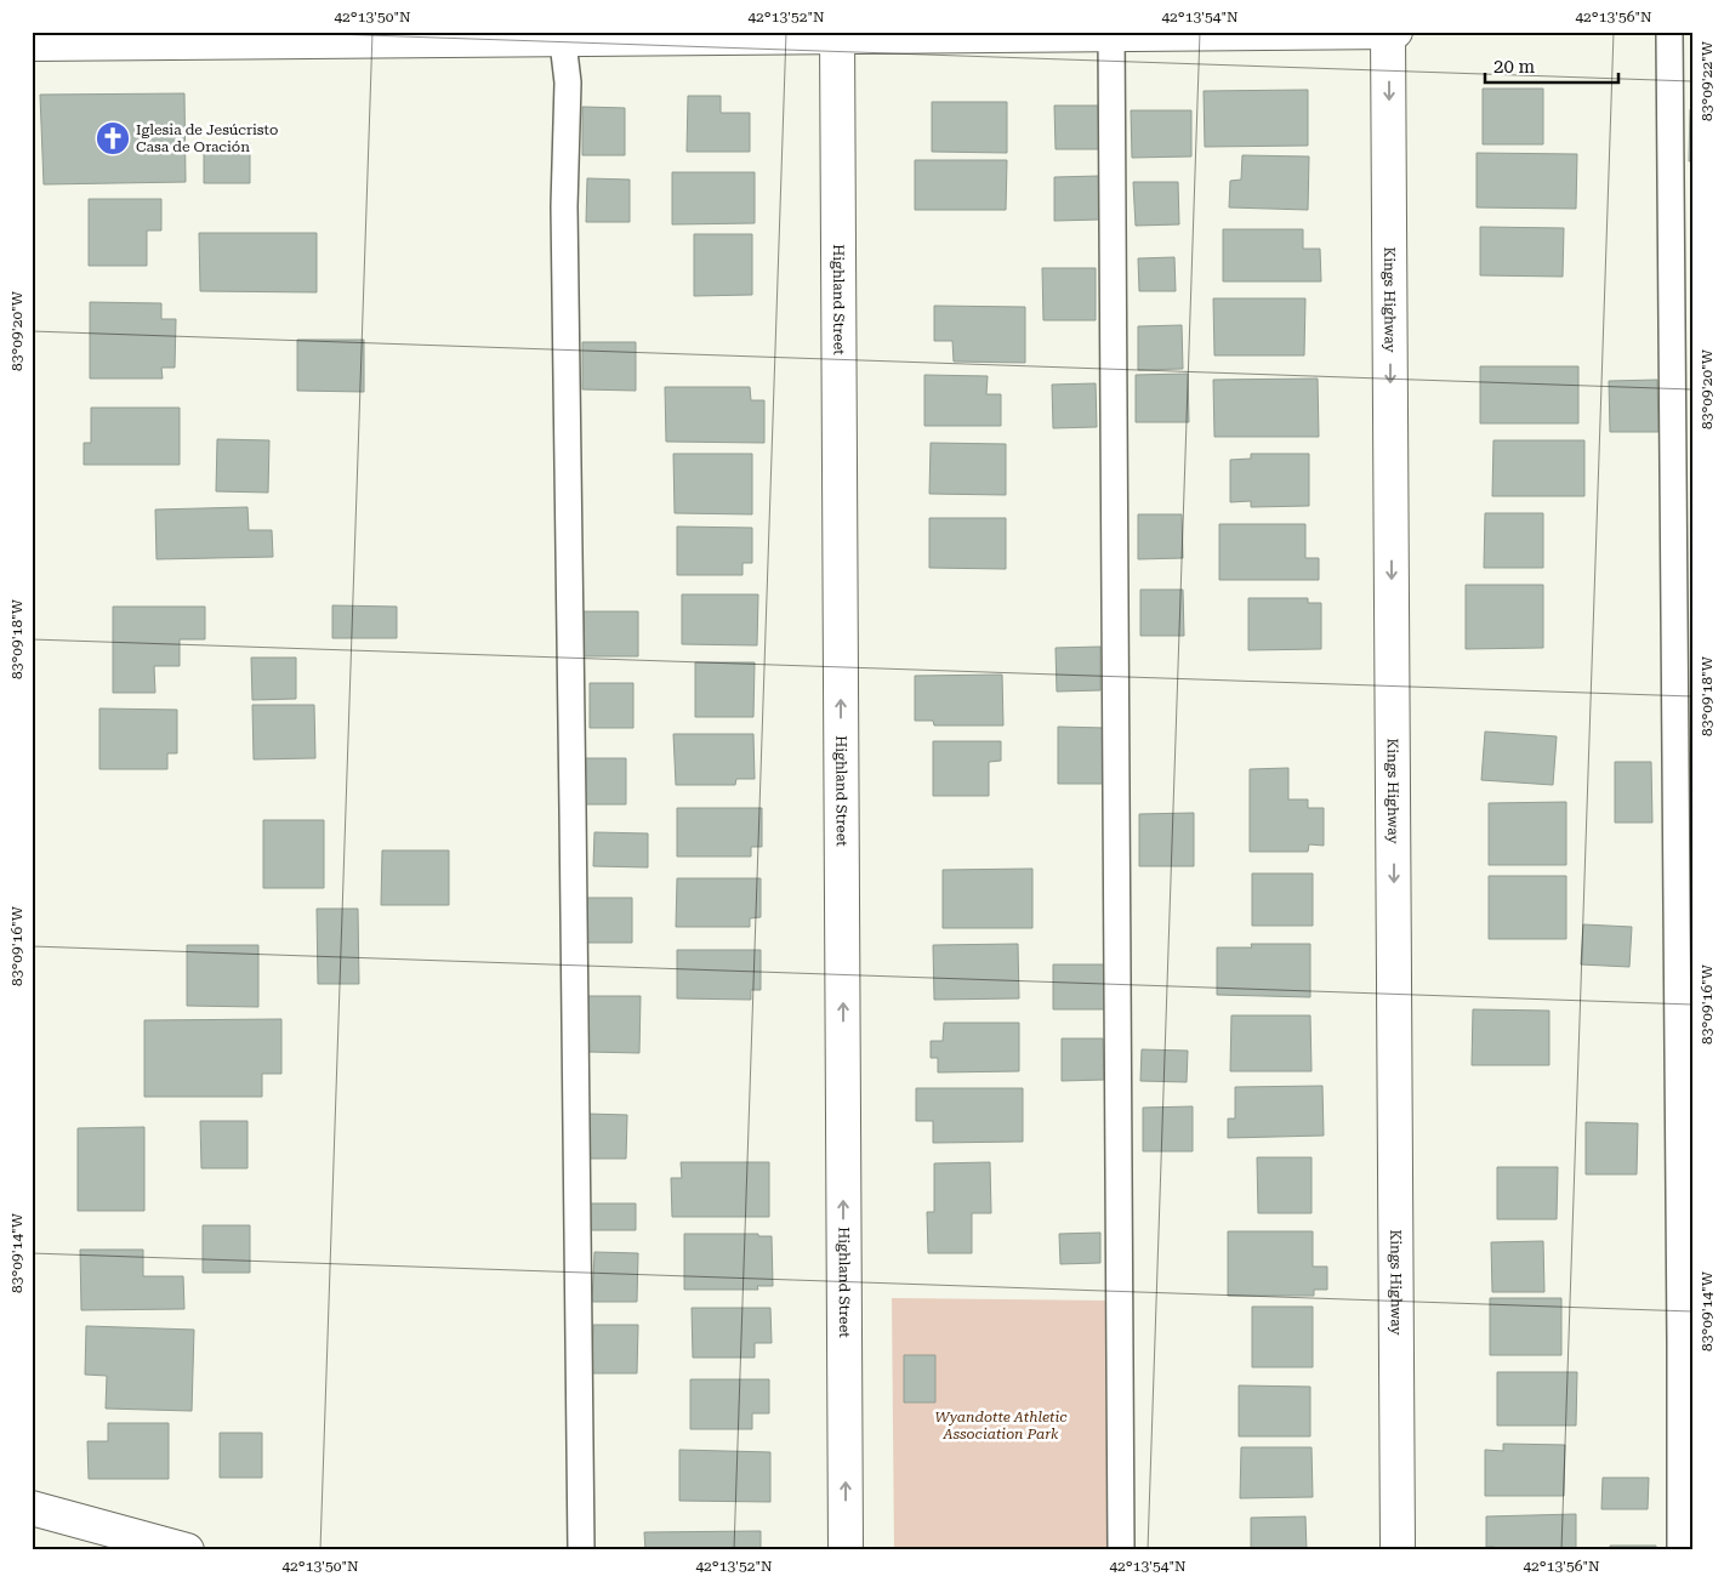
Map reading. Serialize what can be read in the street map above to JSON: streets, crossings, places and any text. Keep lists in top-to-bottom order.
{
  "streets": {
    "street": ["Highland Street", "Kings Highway"]
  },
  "one_way": ["Highland Street", "Kings Highway"],
  "parks": ["Wyandotte Athletic Association Park"],
  "places": {
    "church": ["Iglesia de Jesúcristo Casa de Oración"]
  },
  "scale_bar": "20 m",
  "coordinates": [
    "42°13'50\"N",
    "42°13'52\"N",
    "42°13'54\"N",
    "42°13'56\"N",
    "83°09'22\"W",
    "83°09'20\"W",
    "83°09'18\"W",
    "83°09'16\"W",
    "83°09'14\"W"
  ]
}
